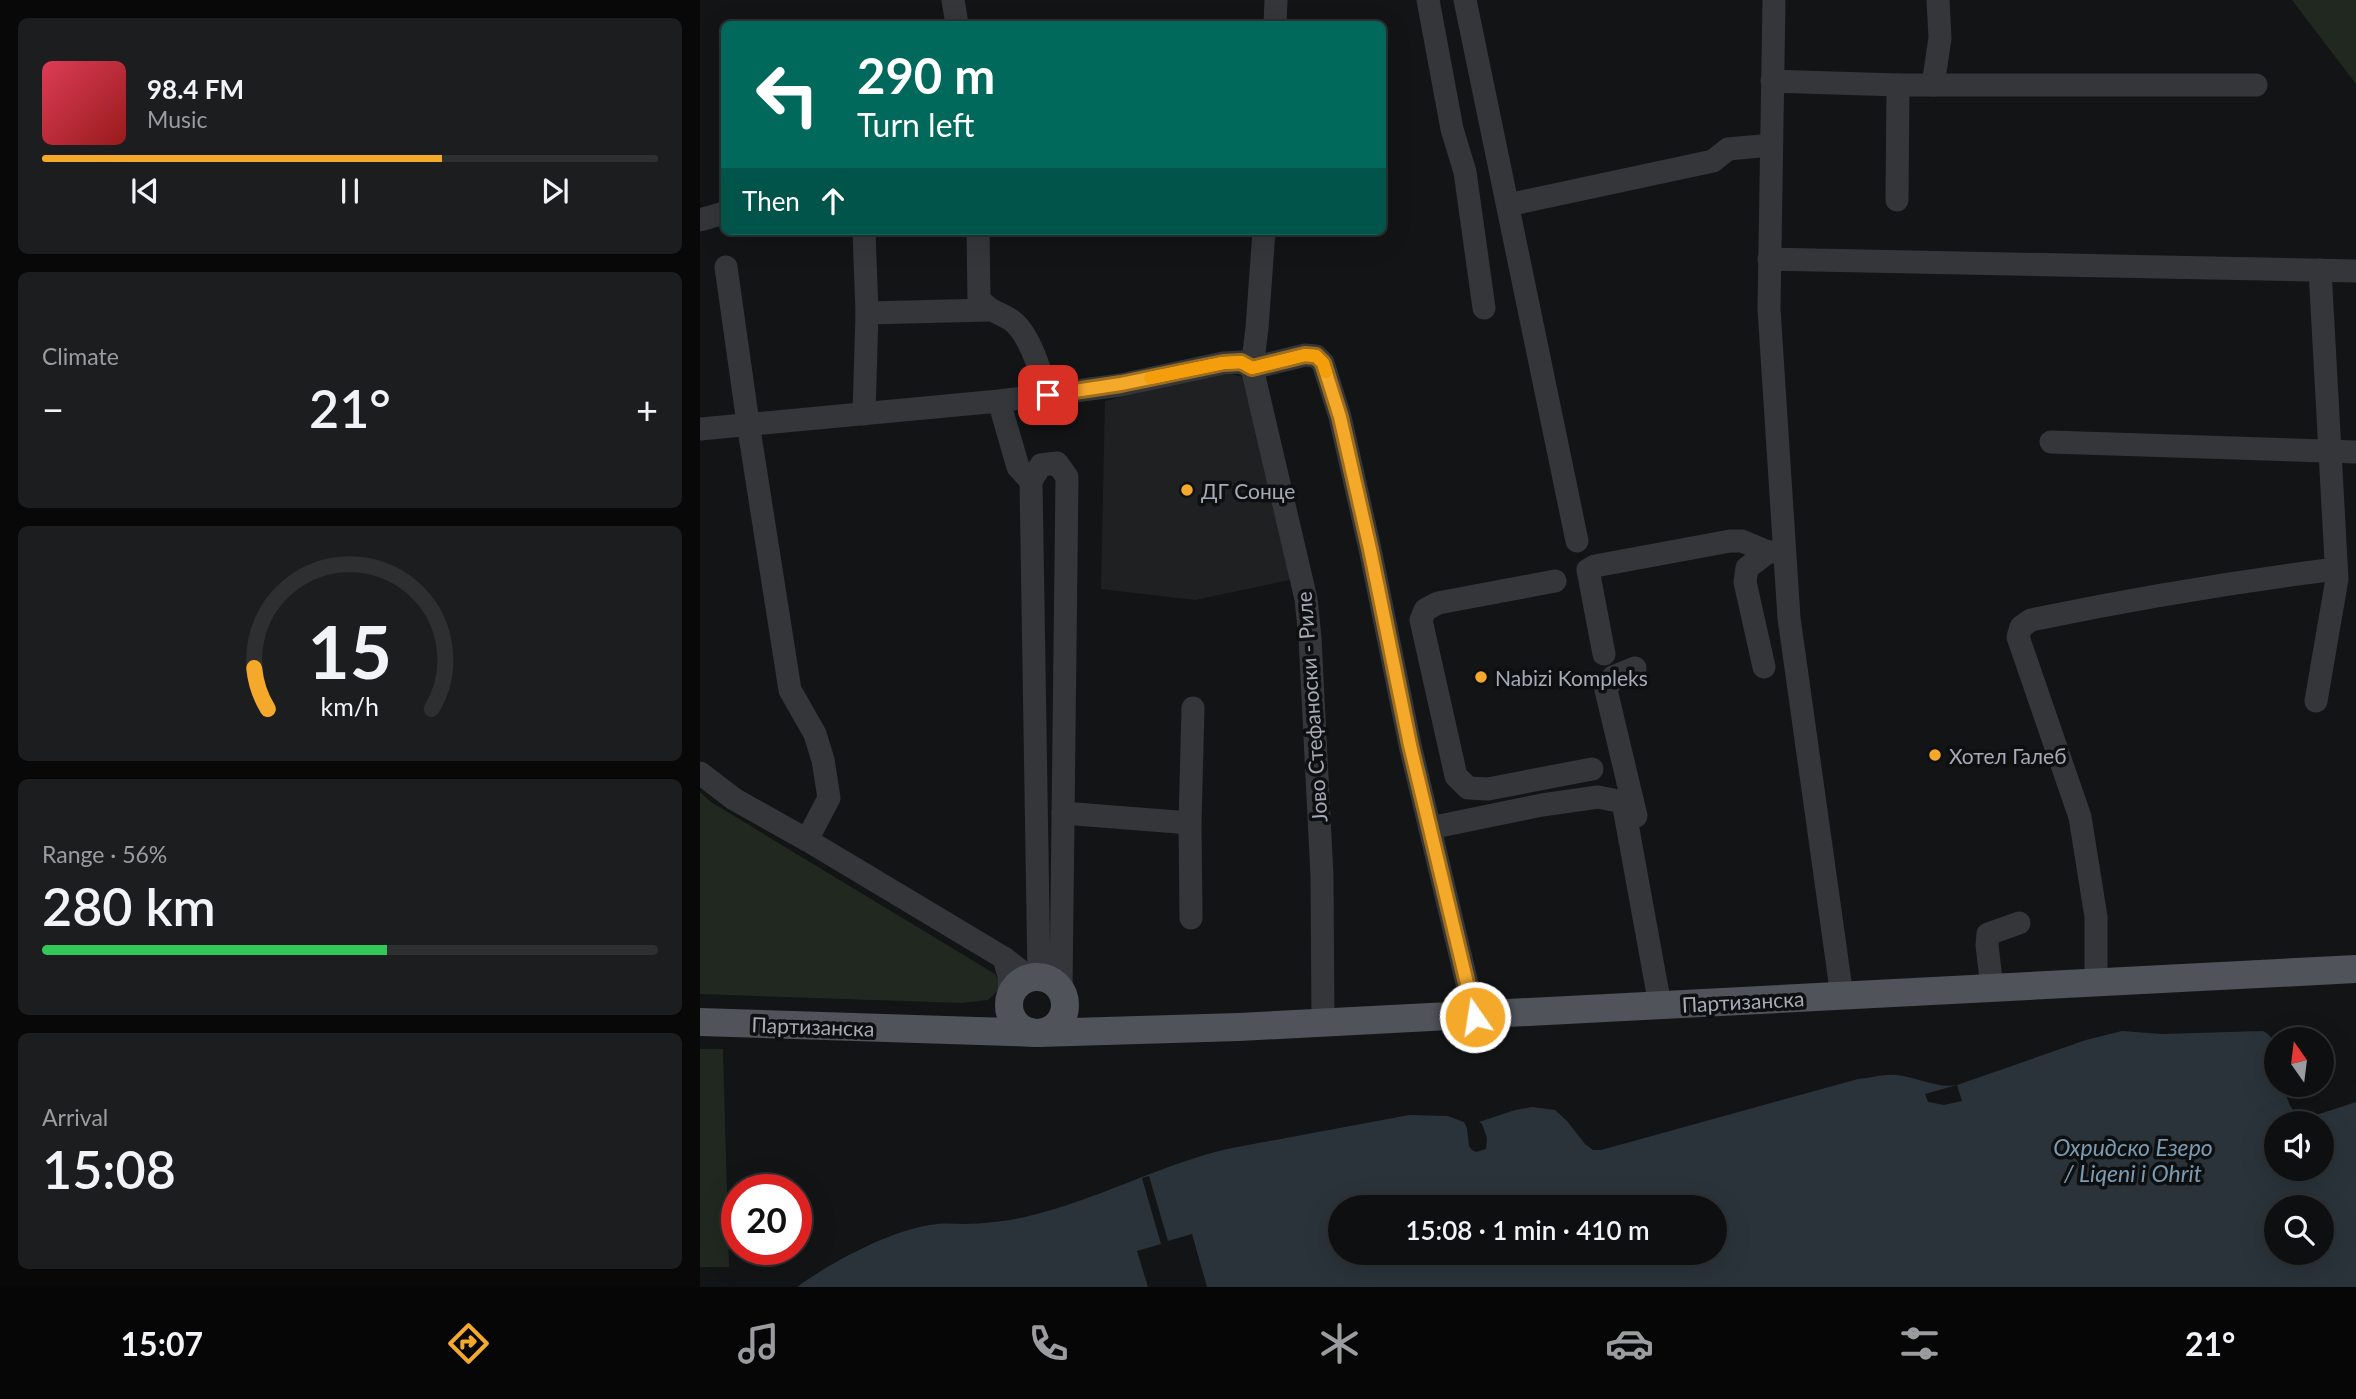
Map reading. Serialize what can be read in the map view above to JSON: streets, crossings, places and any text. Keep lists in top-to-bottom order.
{
  "streets": {
    "main road": ["Партизанска"],
    "street": ["Јово Стефаноски - Риле"]
  },
  "crossings": [
    ["Јово Стефаноски - Риле", "Партизанска"]
  ],
  "water": ["Охридско Езеро / Liqeni i Ohrit"],
  "places": ["ДГ Сонце", "Nabizi Kompleks", "Хотел Галеб"],
  "north": "top",
  "page": {
    "turn": ["290 m", "Turn left"],
    "song": ["98.4 FM", "Music"],
    "then": "Then",
    "tile": [
      "Climate",
      ["Range · 56%", "280 km"],
      ["Arrival", "15:08"]
    ],
    "heat": ["−", "21°", "+"],
    "limit": "20",
    "trip": "15:08 · 1 min · 410 m",
    "tabs": ["15:07", "21°"],
    "gauge": ["15", "km/h"]
  }
}
